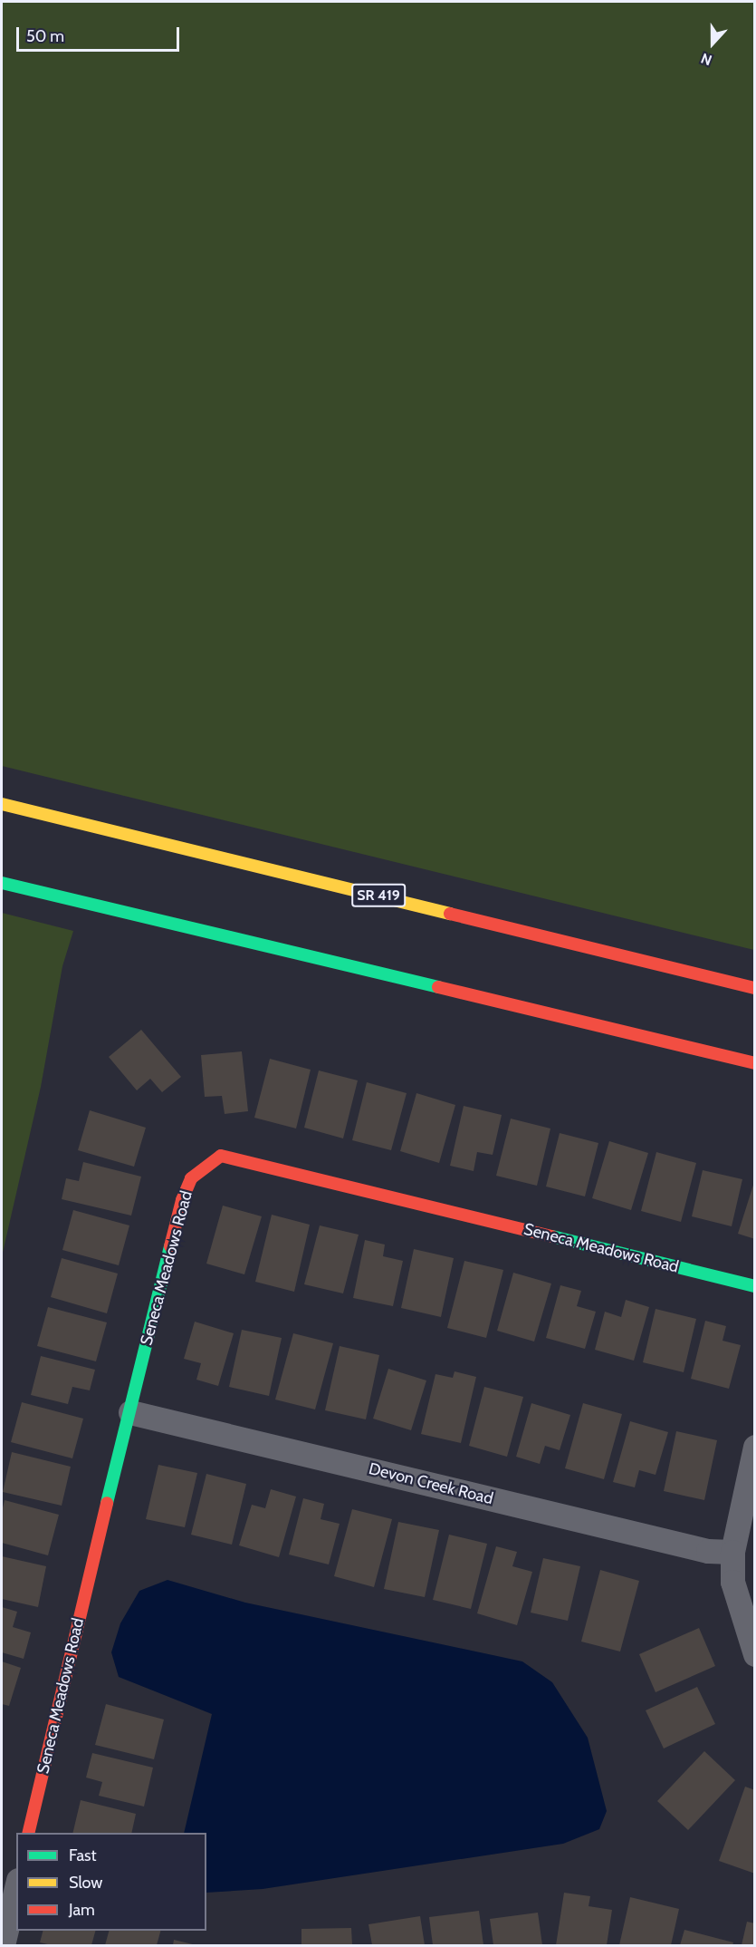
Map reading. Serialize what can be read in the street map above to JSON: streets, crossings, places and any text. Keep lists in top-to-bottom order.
{
  "streets": {
    "main road": ["SR 419", "Seneca Meadows Road"],
    "street": ["Devon Creek Road"]
  },
  "crossings": [
    ["Seneca Meadows Road", "Devon Creek Road"]
  ],
  "legend": ["Fast", "Slow", "Jam"],
  "scale_bar": "50 m",
  "north": "bottom"
}
